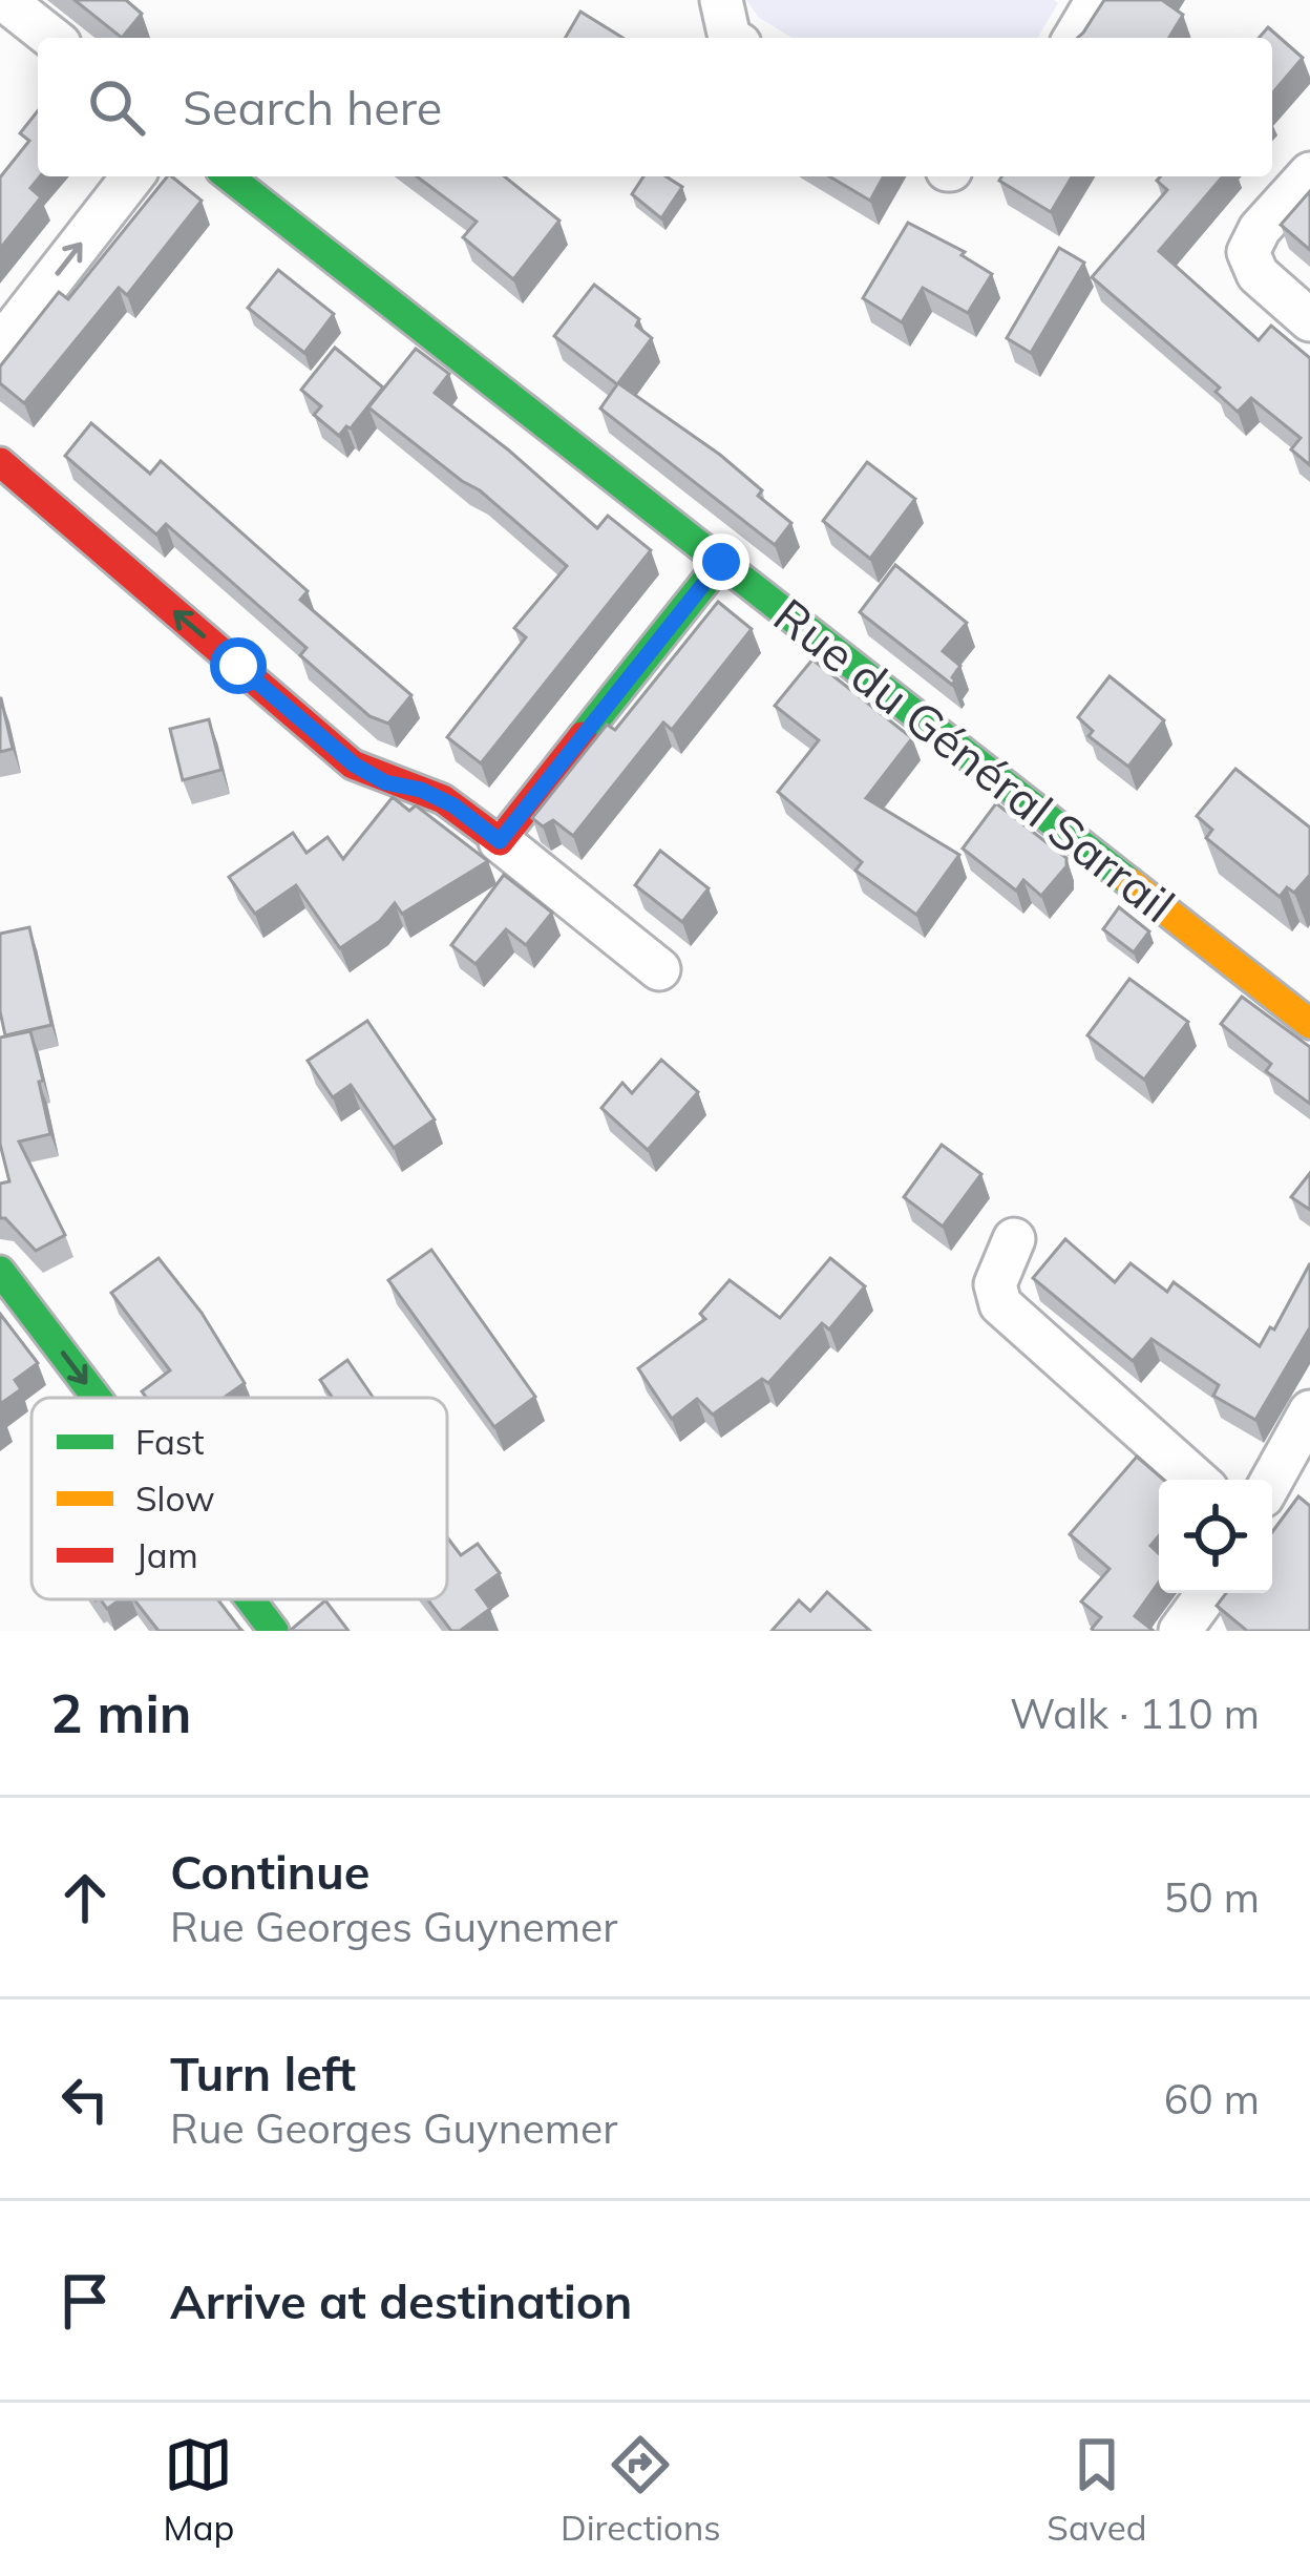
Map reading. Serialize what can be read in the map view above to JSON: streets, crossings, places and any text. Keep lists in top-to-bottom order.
{
  "streets": {
    "street": ["Rue du Général Sarrail"]
  },
  "legend": ["Fast", "Slow", "Jam"],
  "page": {
    "search": "Search here",
    "heading": ["2 min", "Walk · 110 m"],
    "list": [
      ["Continue", "Rue Georges Guynemer", "50 m"],
      ["Turn left", "Rue Georges Guynemer", "60 m"],
      "Arrive at destination"
    ],
    "nav": ["Map", "Directions", "Saved"]
  }
}
